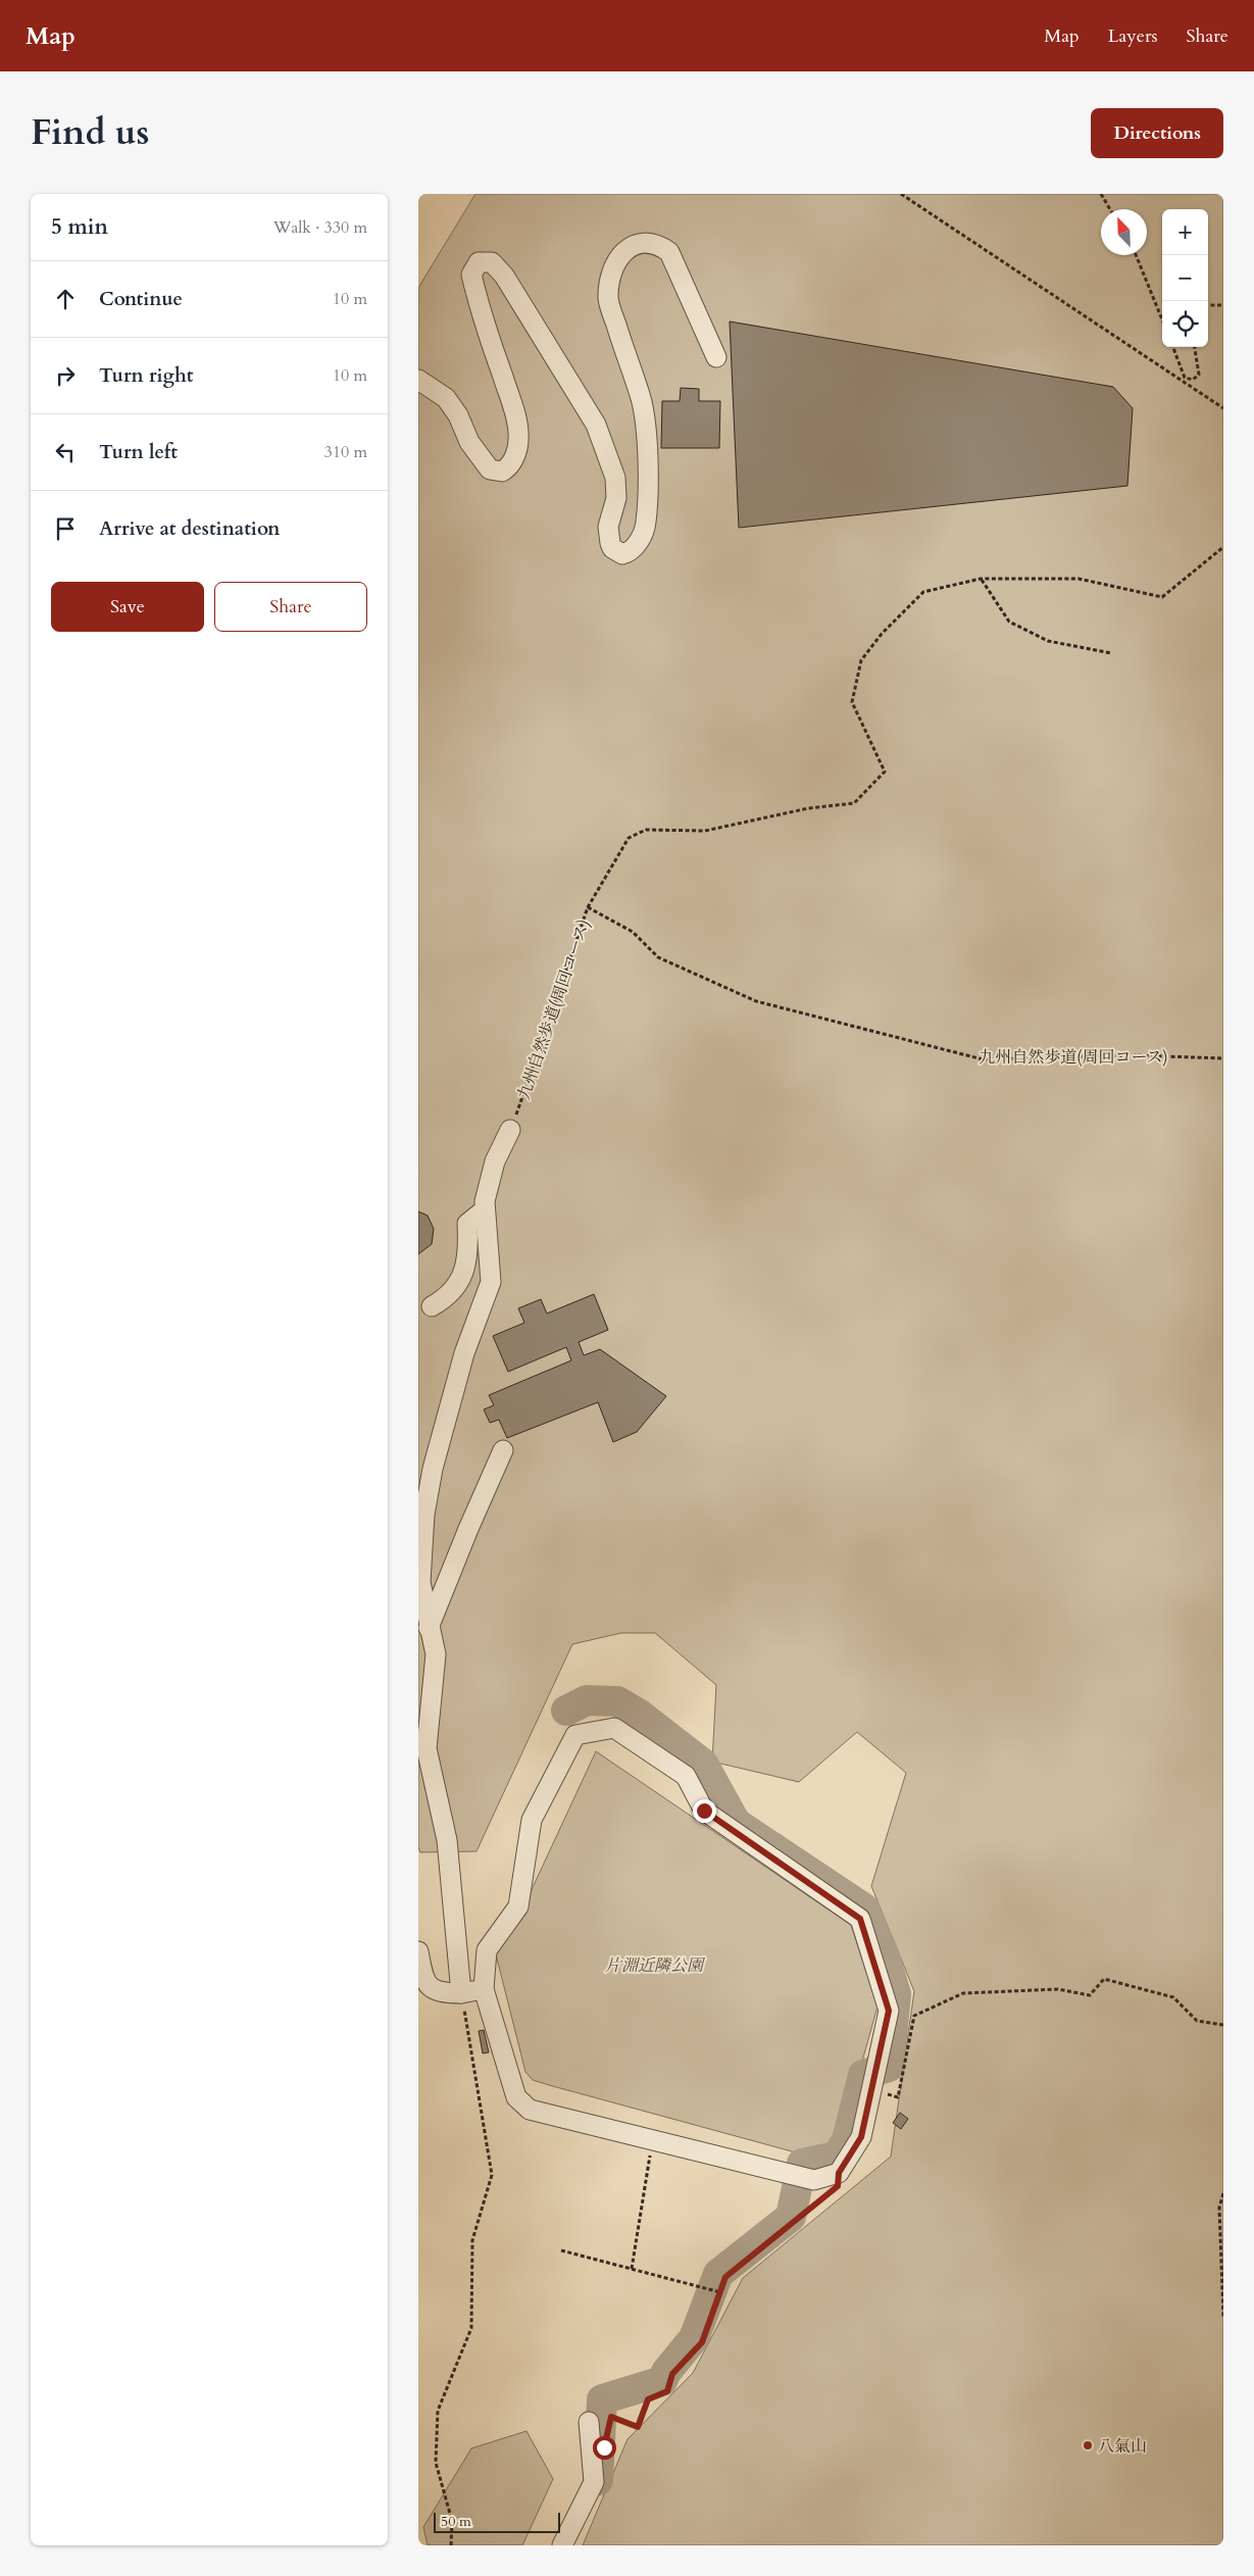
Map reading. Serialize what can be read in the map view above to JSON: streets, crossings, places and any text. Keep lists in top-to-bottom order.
{
  "streets": {
    "path": ["九州自然歩道(周回コース)"]
  },
  "parks": ["片淵近隣公園"],
  "places": ["八氣山"],
  "scale_bar": "50 m",
  "north": "top left",
  "page": {
    "header": "Map",
    "nav": ["Map", "Layers", "Share"],
    "title": "Find us",
    "buttons": [
      "Directions",
      ["Save", "Share"]
    ],
    "heading": ["5 min", "Walk · 330 m"],
    "map_buttons": ["+", "−"],
    "list": [
      ["Continue", "10 m"],
      ["Turn right", "10 m"],
      ["Turn left", "310 m"],
      "Arrive at destination"
    ],
    "scale": "50 m"
  }
}
